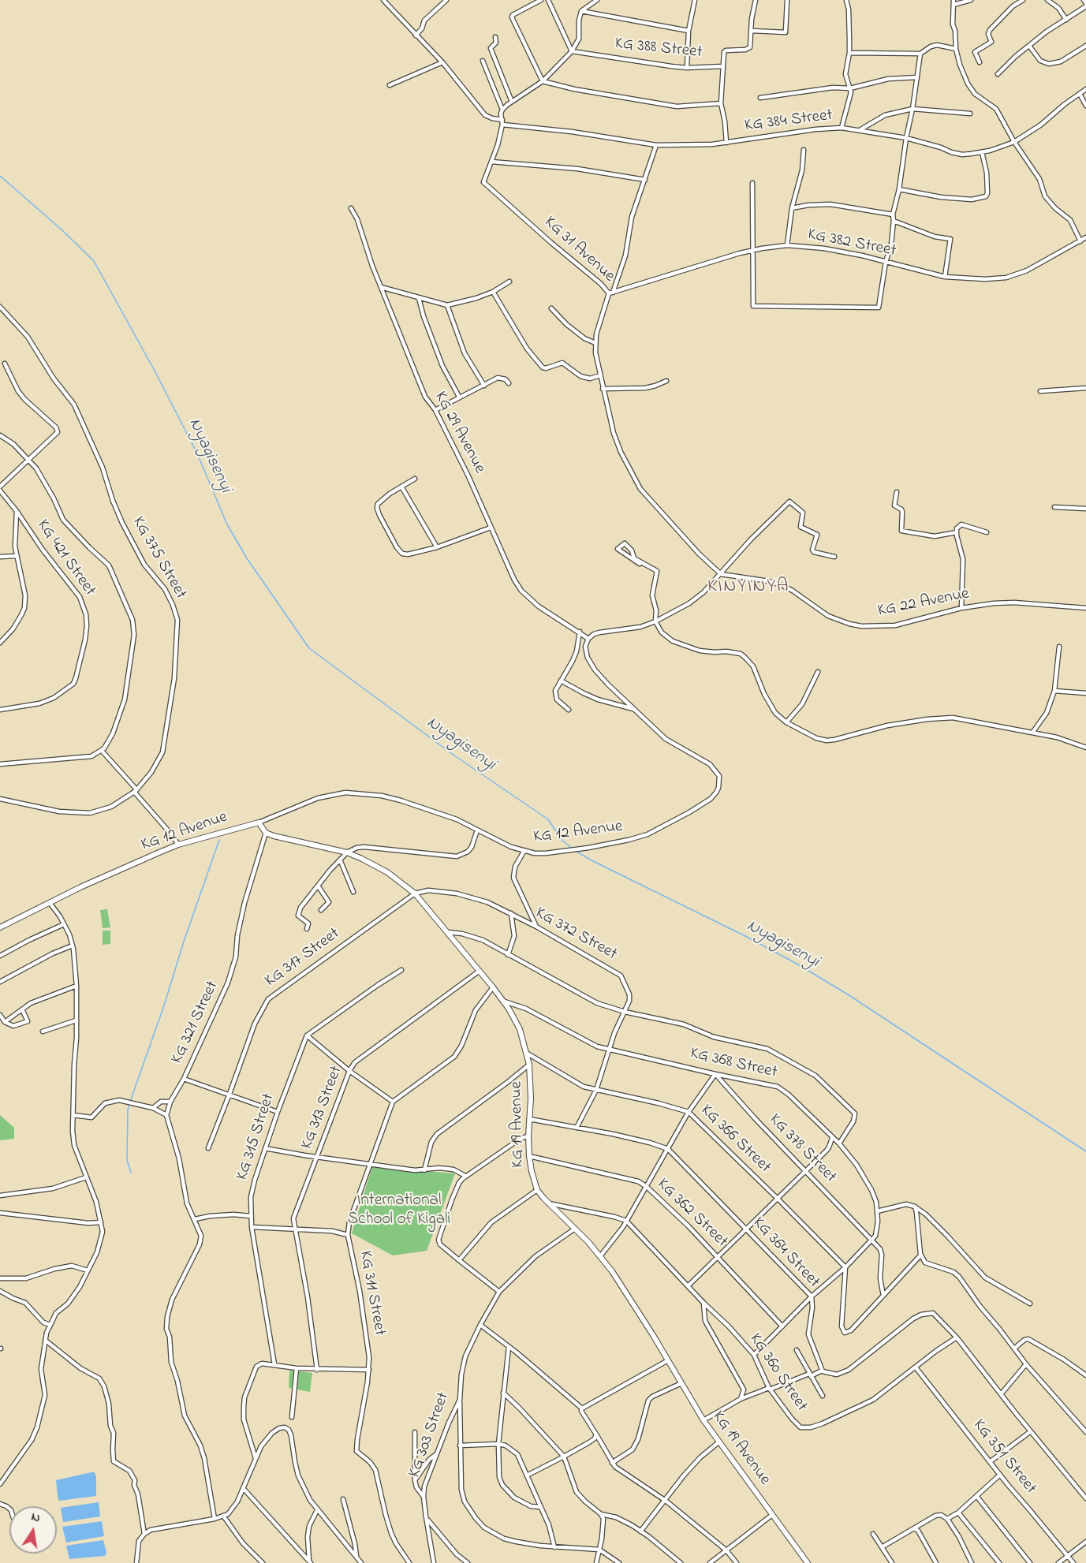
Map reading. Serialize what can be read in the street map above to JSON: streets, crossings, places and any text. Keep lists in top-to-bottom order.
{
  "streets": {
    "main road": ["KG 12 Avenue", "KG 19 Avenue"],
    "street": [
      "KG 388 Street",
      "KG 384 Street",
      "KG 382 Street",
      "KG 31 Avenue",
      "KG 29 Avenue",
      "KG 421 Street",
      "KG 375 Street",
      "KG 22 Avenue",
      "KG 372 Street",
      "KG 317 Street",
      "KG 321 Street",
      "KG 368 Street",
      "KG 313 Street",
      "KG 315 Street",
      "KG 366 Street",
      "KG 378 Street",
      "KG 362 Street",
      "KG 364 Street",
      "KG 311 Street",
      "KG 360 Street",
      "KG 303 Street",
      "KG 351 Street"
    ]
  },
  "crossings": [
    ["KG 388 Street", "KG 384 Street"],
    ["KG 384 Street", "KG 31 Avenue"],
    ["KG 382 Street", "KG 31 Avenue"],
    ["KG 31 Avenue", "KG 22 Avenue"],
    ["KG 29 Avenue", "KG 12 Avenue"],
    ["KG 372 Street", "KG 317 Street"],
    ["KG 372 Street", "KG 368 Street"],
    ["KG 372 Street", "KG 19 Avenue"],
    ["KG 372 Street", "KG 366 Street"],
    ["KG 372 Street", "KG 364 Street"],
    ["KG 317 Street", "KG 19 Avenue"],
    ["KG 321 Street", "KG 19 Avenue"],
    ["KG 368 Street", "KG 19 Avenue"],
    ["KG 368 Street", "KG 378 Street"],
    ["KG 313 Street", "KG 19 Avenue"],
    ["KG 19 Avenue", "KG 366 Street"],
    ["KG 19 Avenue", "KG 362 Street"],
    ["KG 19 Avenue", "KG 364 Street"],
    ["KG 19 Avenue", "KG 303 Street"],
    ["KG 360 Street", "KG 351 Street"]
  ],
  "districts": ["KINYINYA"],
  "water": ["Nyagisenyi"],
  "parks": ["International School of Kigali"],
  "north": "top"
}
